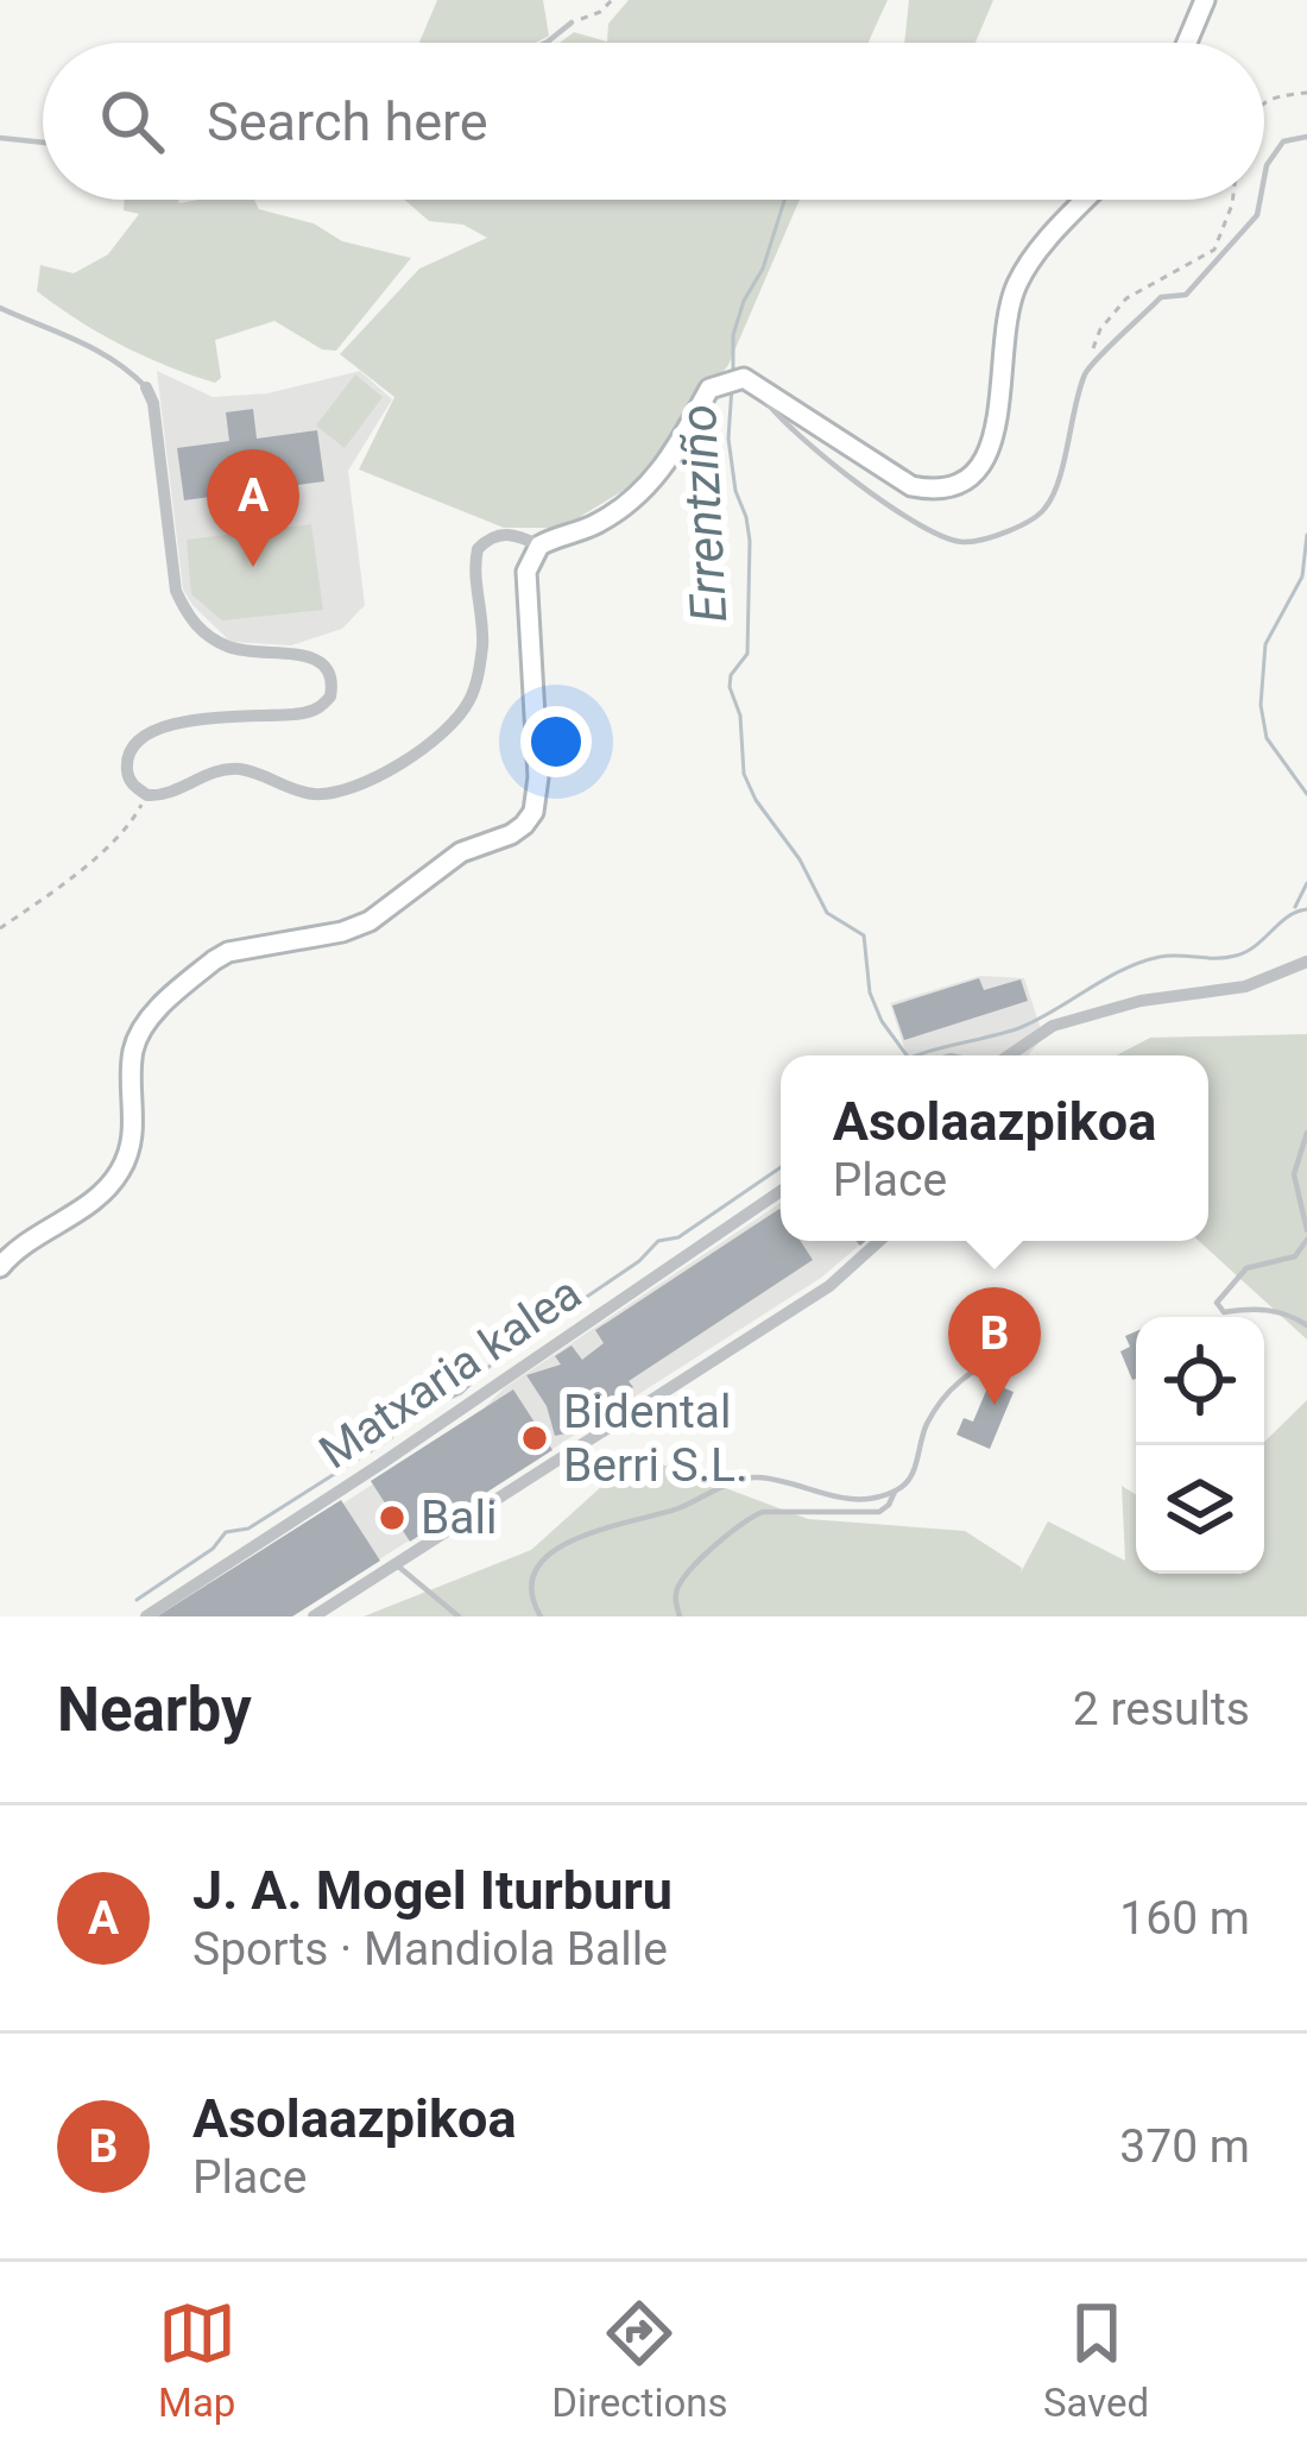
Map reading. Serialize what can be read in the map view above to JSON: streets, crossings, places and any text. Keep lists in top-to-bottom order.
{
  "streets": {
    "street": ["Matxaria kalea"]
  },
  "water": ["Errentziño"],
  "places": ["Bidental Berri S.L.", "Bali"],
  "page": {
    "search": "Search here",
    "pins": ["A", "B"],
    "popup": ["Asolaazpikoa", "Place"],
    "heading": ["Nearby", "2 results"],
    "list": [
      {
        "mark": "A",
        "name": "J. A. Mogel Iturburu",
        "note": "Sports · Mandiola Balle",
        "value": "160 m"
      },
      {
        "mark": "B",
        "name": "Asolaazpikoa",
        "note": "Place",
        "value": "370 m"
      }
    ],
    "nav": ["Map", "Directions", "Saved"]
  }
}
